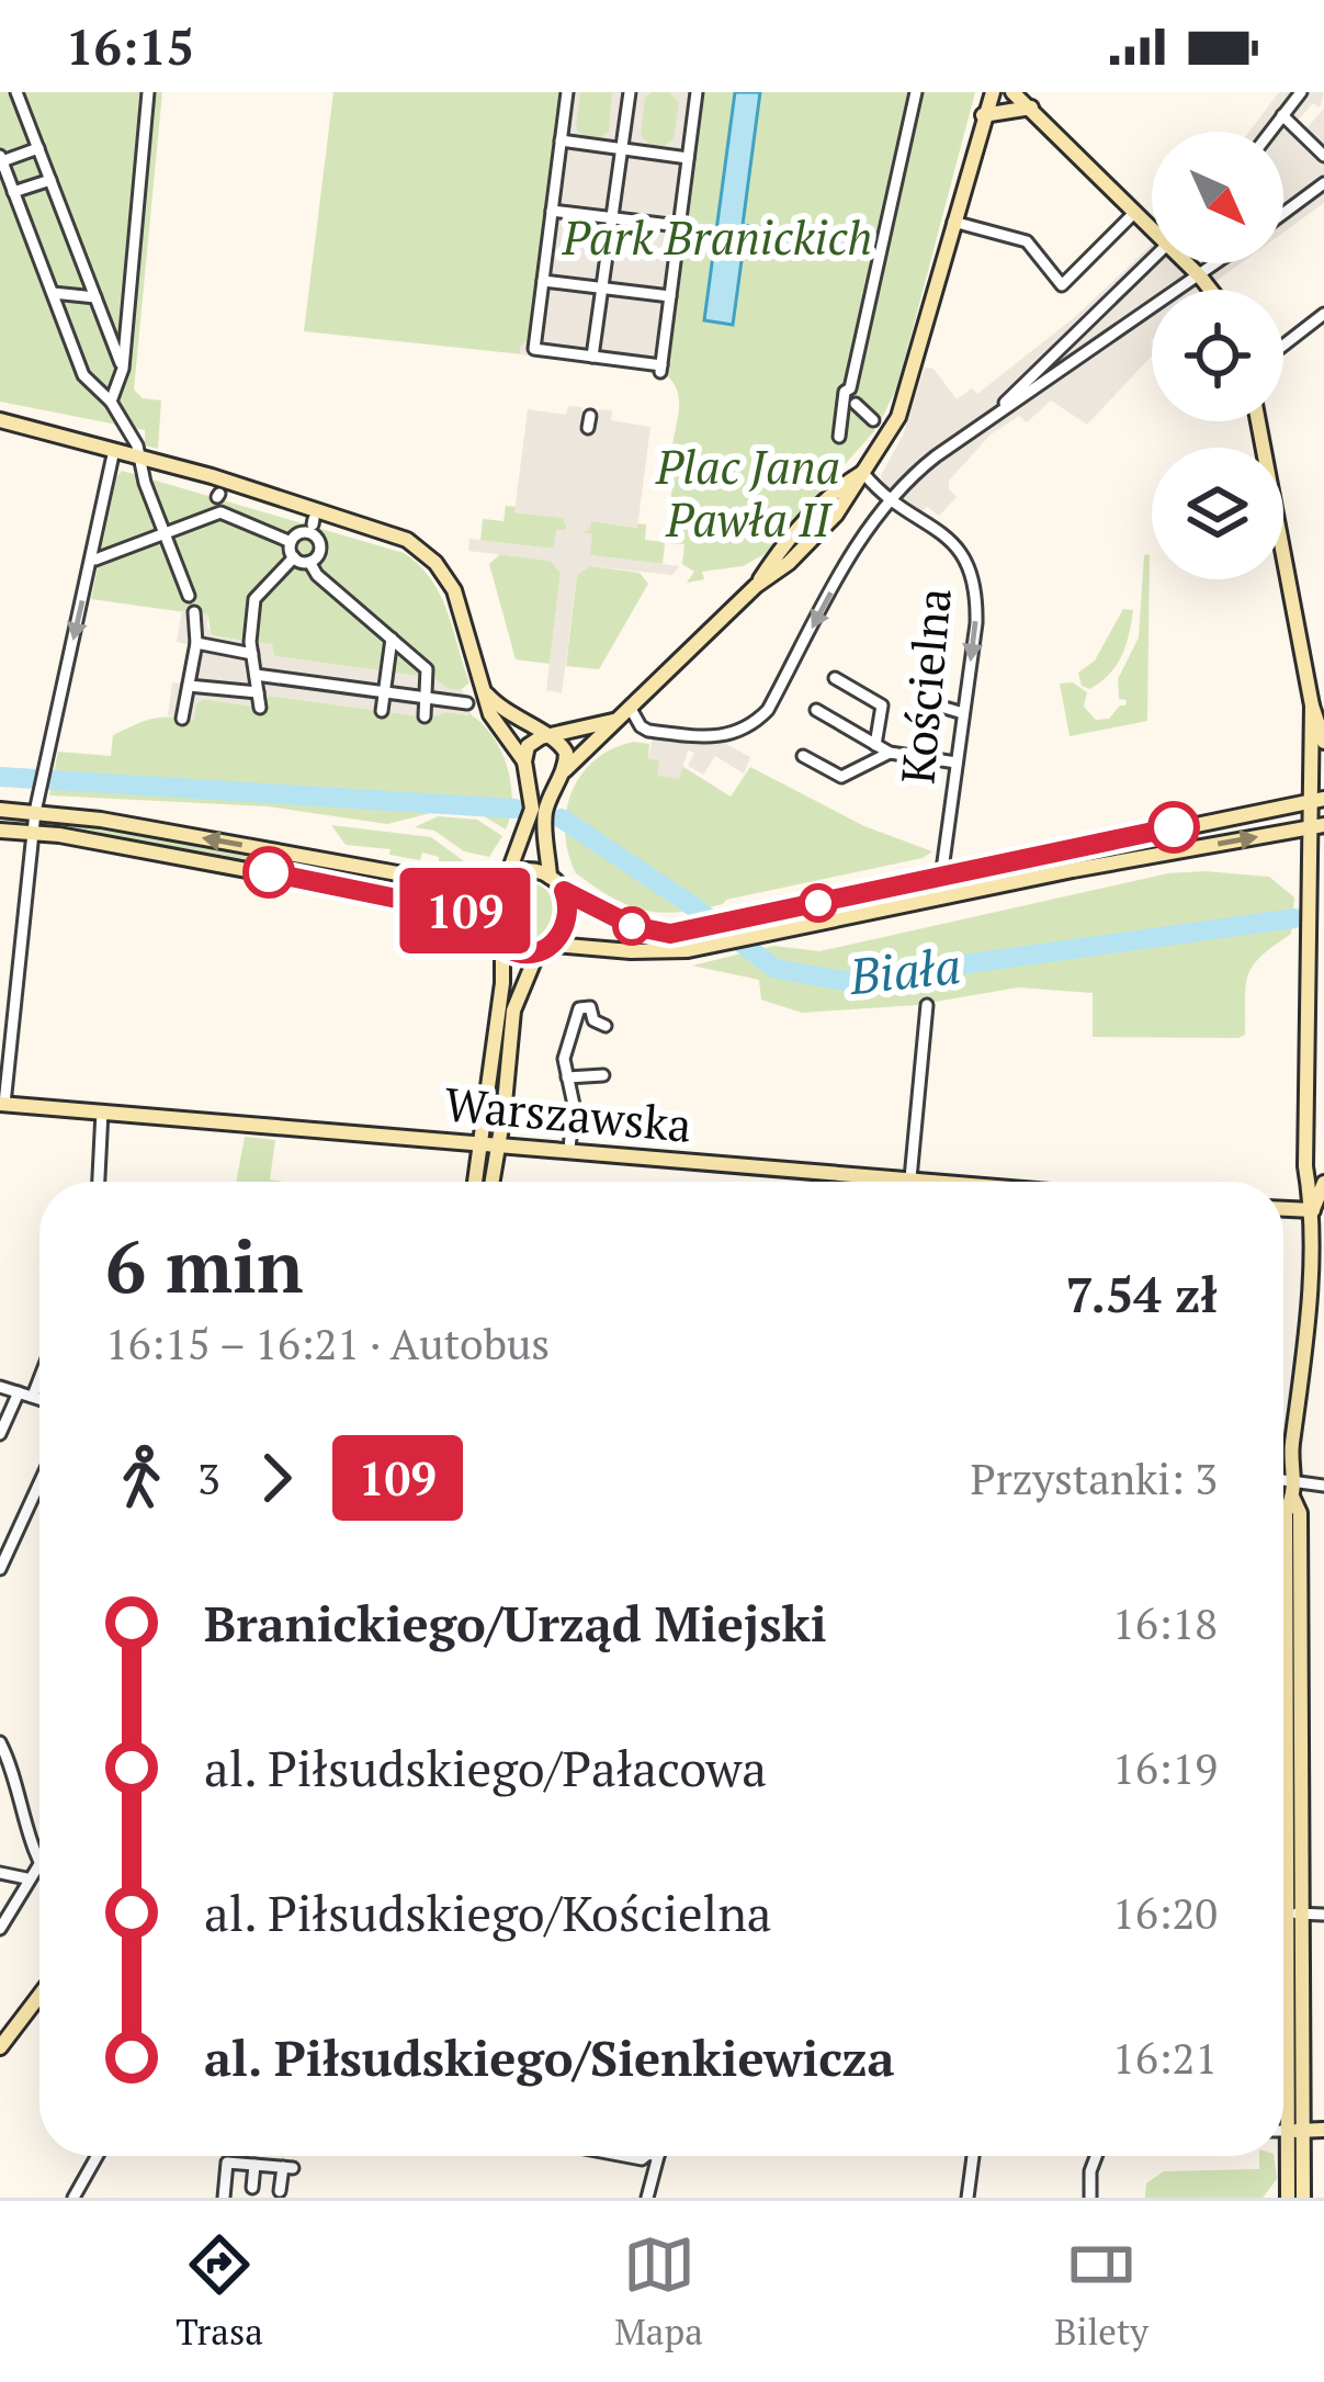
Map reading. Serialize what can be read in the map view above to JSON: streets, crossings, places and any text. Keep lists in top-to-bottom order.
{
  "streets": {
    "main road": ["Warszawska"],
    "street": ["Kościelna"]
  },
  "one_way": ["Kościelna"],
  "water": ["Biała"],
  "parks": ["Park Branickich", "Plac Jana Pawła II"],
  "lines": ["bus line 109"],
  "north": "bottom right",
  "page": {
    "status": "16:15",
    "on_map": "109",
    "heading": ["6 min", "16:15 – 16:21 · Autobus", "7.54 zł"],
    "legs": ["3", "109", "Przystanki: 3"],
    "list": [
      {
        "name": "Branickiego/Urząd Miejski",
        "value": "16:18"
      },
      {
        "name": "al. Piłsudskiego/Pałacowa",
        "value": "16:19"
      },
      {
        "name": "al. Piłsudskiego/Kościelna",
        "value": "16:20"
      },
      {
        "name": "al. Piłsudskiego/Sienkiewicza",
        "value": "16:21"
      }
    ],
    "tabs": ["Trasa", "Mapa", "Bilety"]
  }
}
